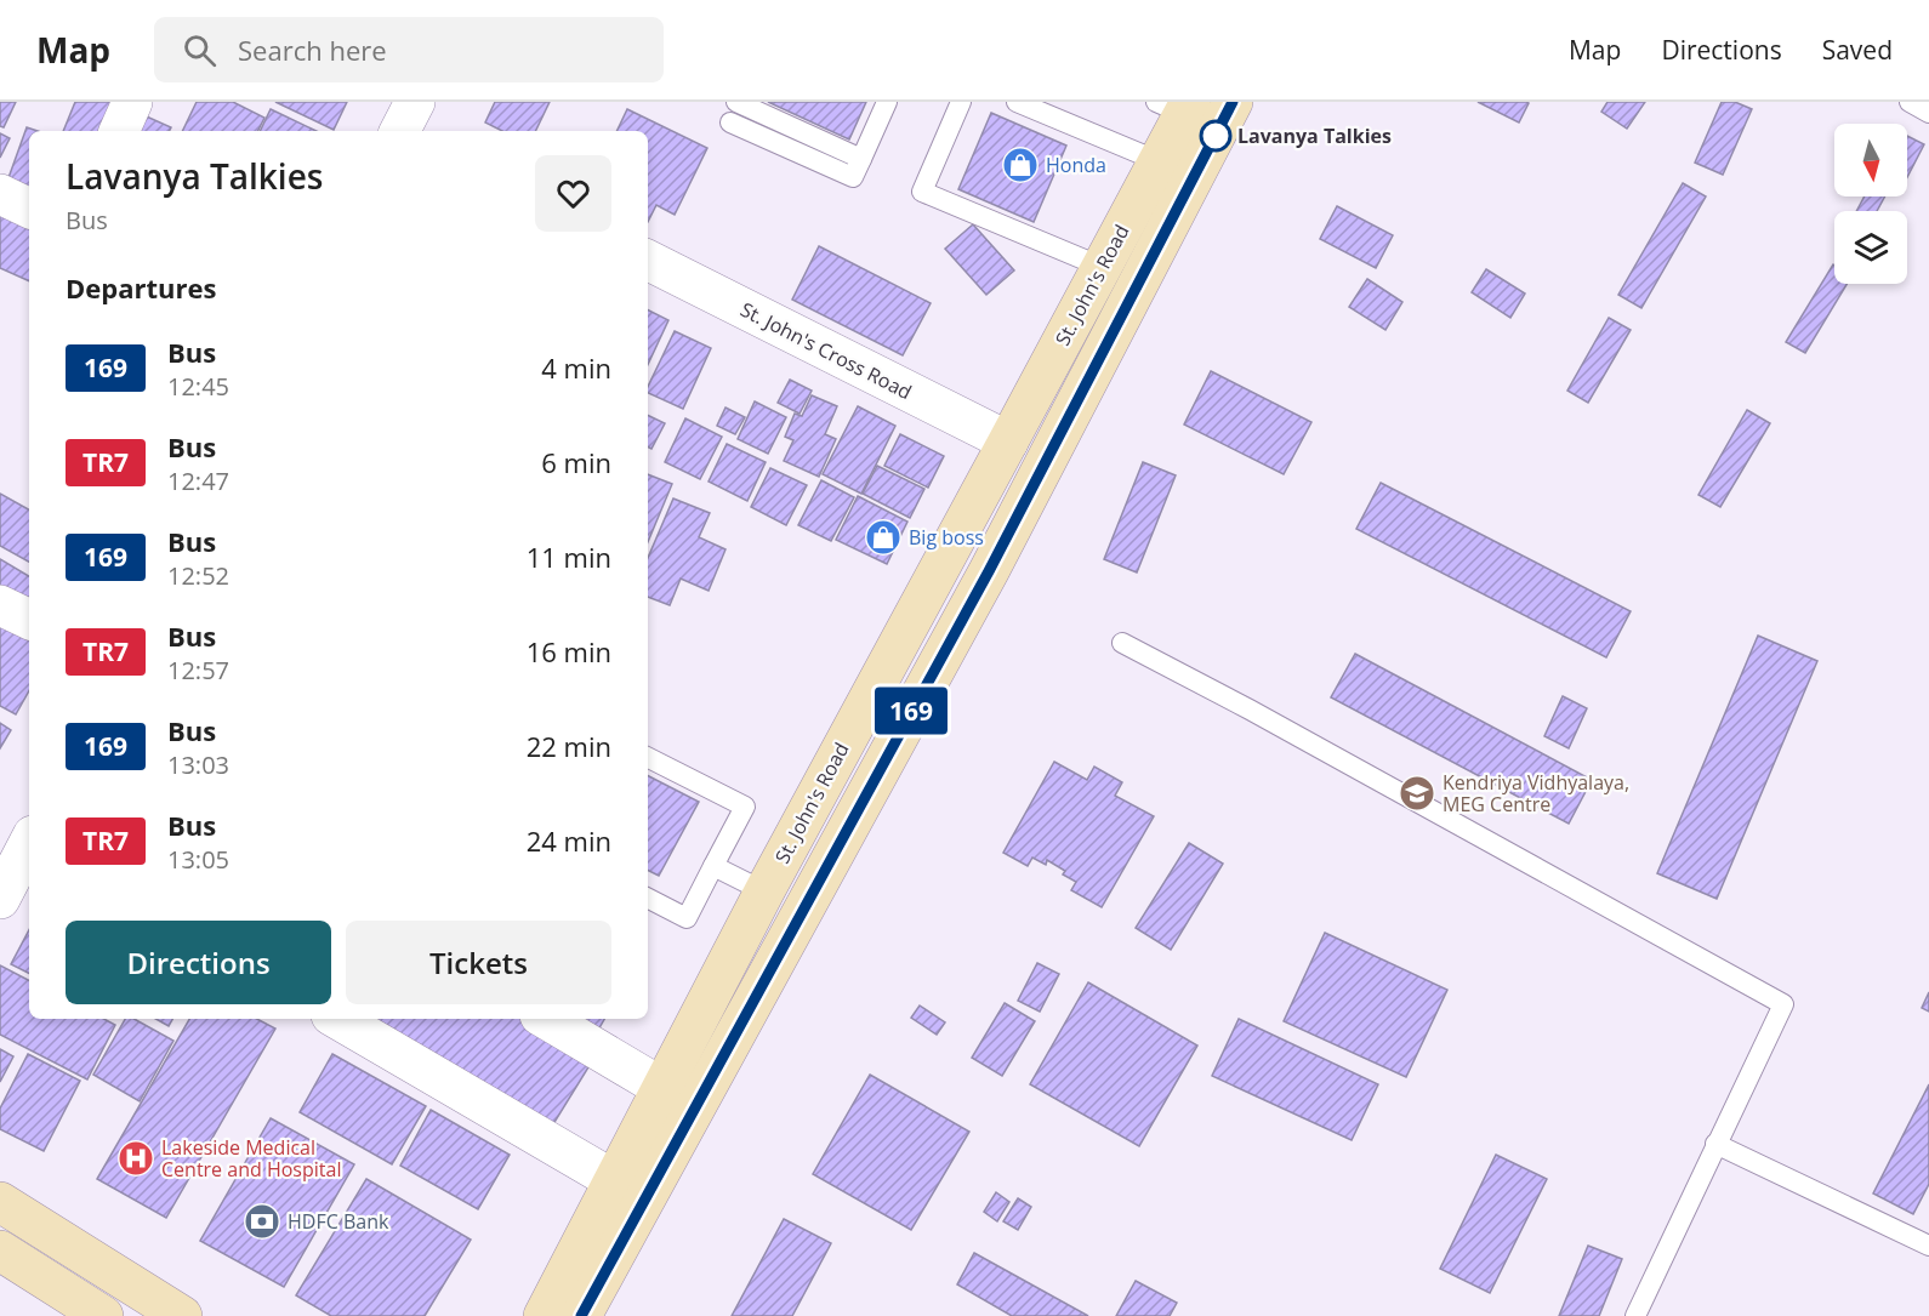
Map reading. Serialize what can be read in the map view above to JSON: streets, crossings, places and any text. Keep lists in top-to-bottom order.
{
  "streets": {
    "main road": ["St. John's Road"],
    "street": ["St. John's Cross Road"]
  },
  "crossings": [
    ["St. John's Road", "St. John's Cross Road"]
  ],
  "places": {
    "other": ["Lavanya Talkies"],
    "shop": ["Honda", "Big boss"],
    "school or university": ["Kendriya Vidhyalaya, MEG Centre"],
    "hospital": ["Lakeside Medical Centre and Hospital"],
    "bank": ["HDFC Bank"]
  },
  "lines": ["bus line 169"],
  "north": "bottom",
  "page": {
    "header": "Map",
    "search": "Search here",
    "nav": ["Map", "Directions", "Saved"],
    "on_map": "169",
    "heading": [
      ["Lavanya Talkies", "Bus"],
      "Departures"
    ],
    "list": [
      {
        "mark": "169",
        "name": "Bus",
        "note": "12:45",
        "value": "4 min"
      },
      {
        "mark": "TR7",
        "name": "Bus",
        "note": "12:47",
        "value": "6 min"
      },
      {
        "mark": "169",
        "name": "Bus",
        "note": "12:52",
        "value": "11 min"
      },
      {
        "mark": "TR7",
        "name": "Bus",
        "note": "12:57",
        "value": "16 min"
      },
      {
        "mark": "169",
        "name": "Bus",
        "note": "13:03",
        "value": "22 min"
      },
      {
        "mark": "TR7",
        "name": "Bus",
        "note": "13:05",
        "value": "24 min"
      }
    ],
    "buttons": ["Directions", "Tickets"]
  }
}
